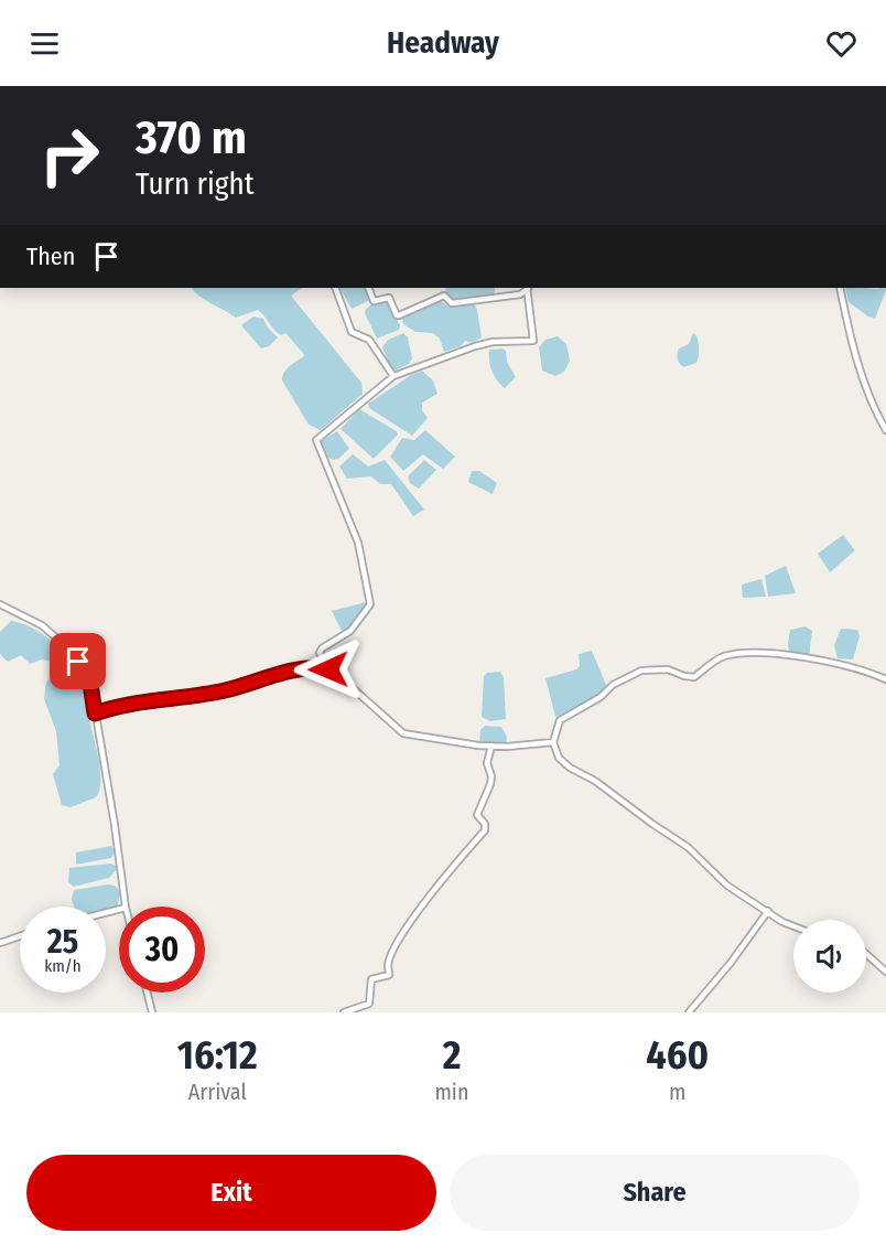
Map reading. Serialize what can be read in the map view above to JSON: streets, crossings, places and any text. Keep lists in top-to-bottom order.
{
  "page": {
    "header": "Headway",
    "turn": ["370 m", "Turn right"],
    "then": "Then",
    "speed": "25 km/h",
    "limit": "30",
    "eta": [
      "16:12",
      "Arrival",
      "2",
      "min",
      "460",
      "m"
    ],
    "buttons": ["Exit", "Share"]
  }
}
